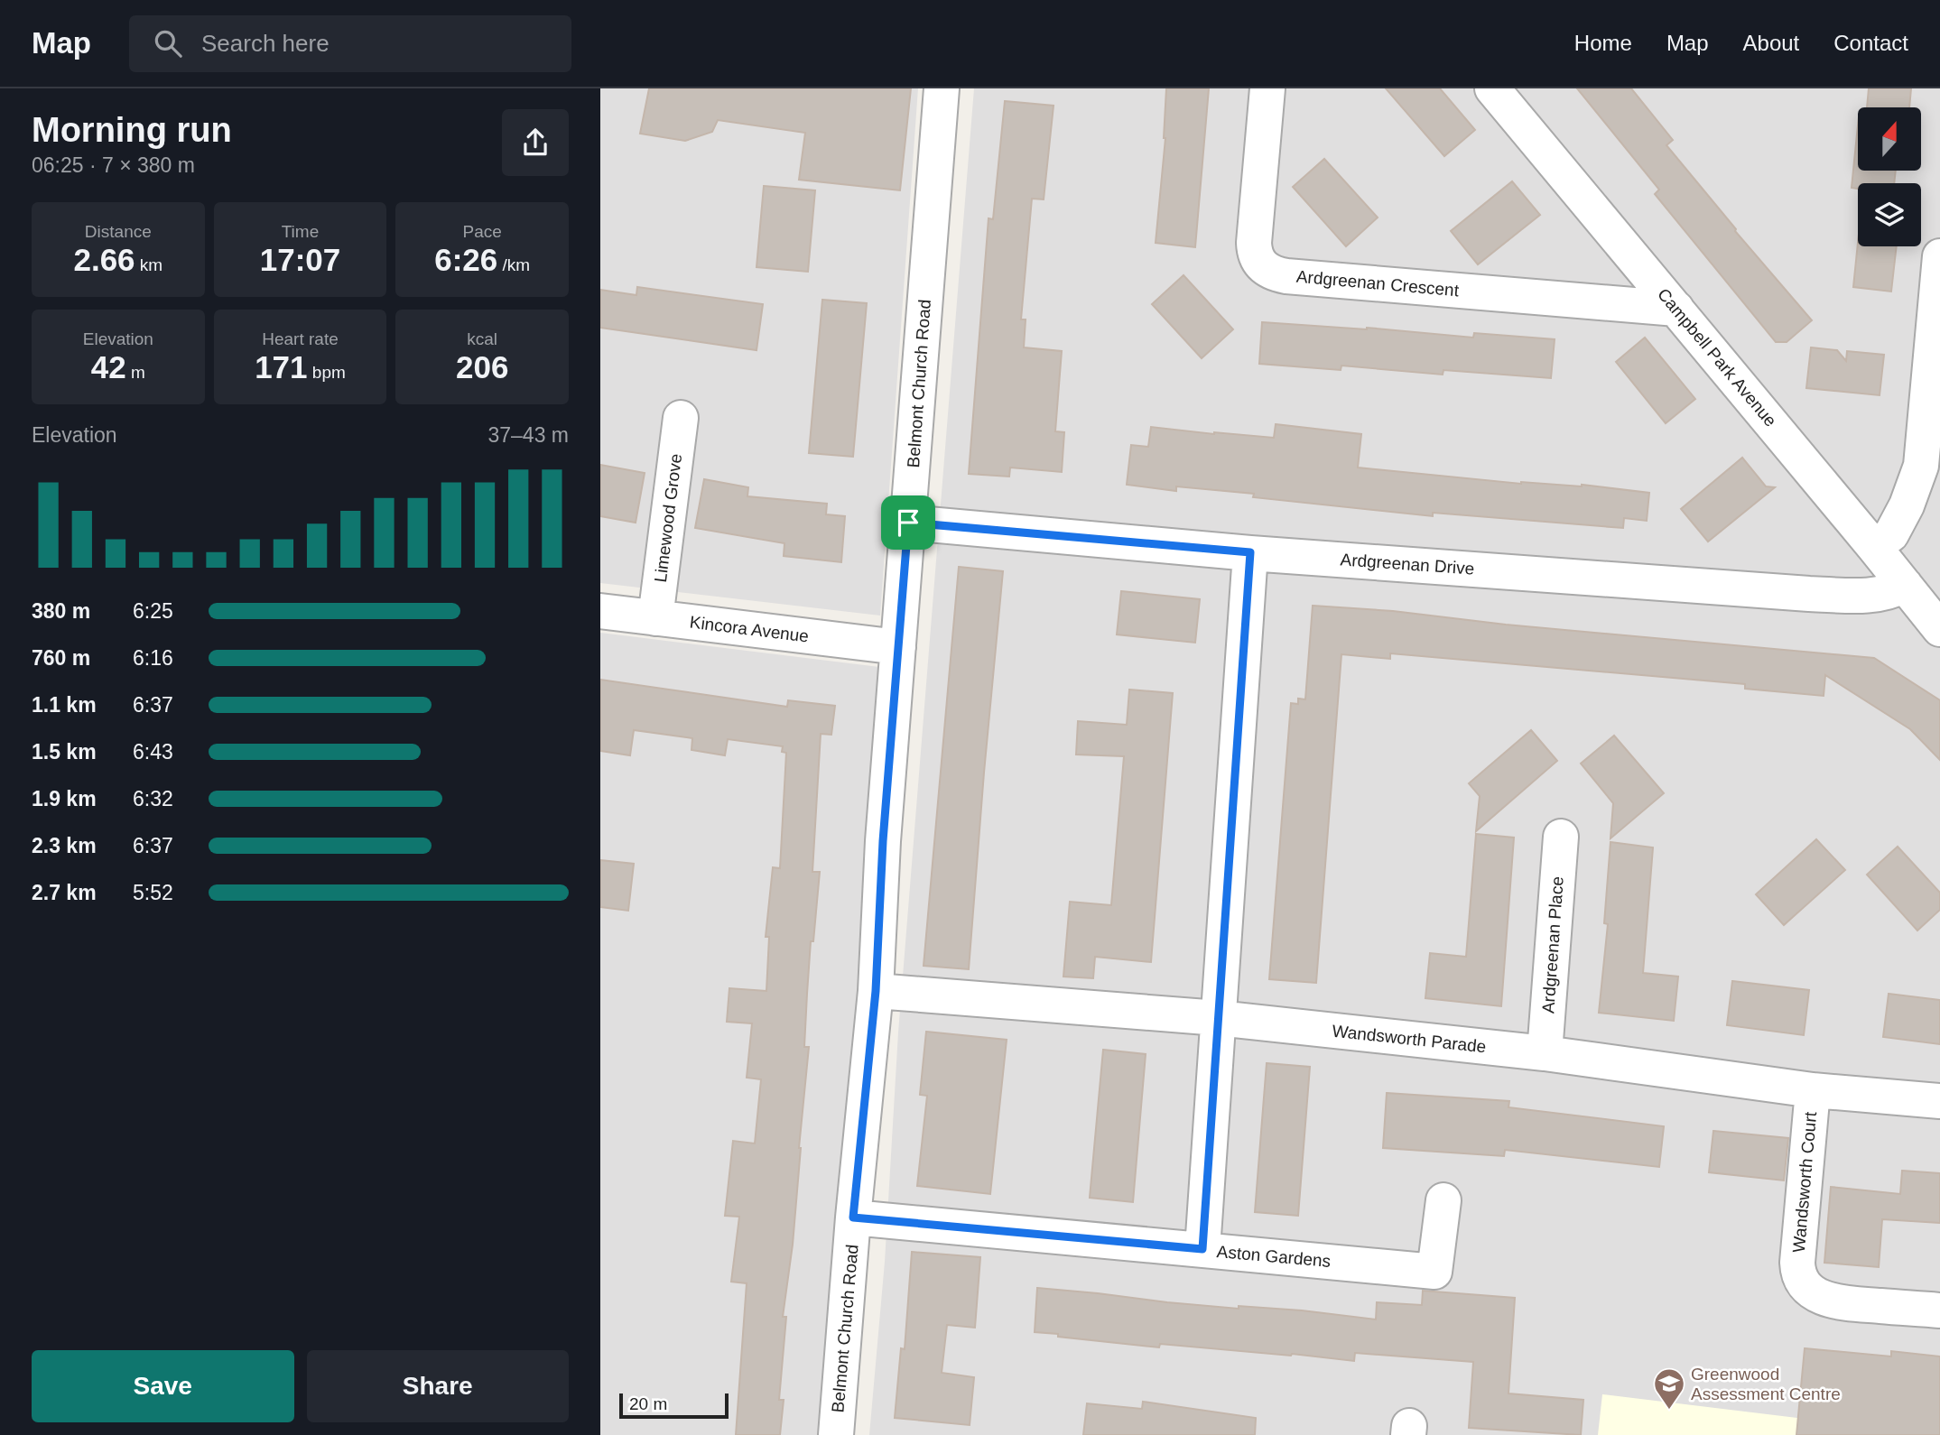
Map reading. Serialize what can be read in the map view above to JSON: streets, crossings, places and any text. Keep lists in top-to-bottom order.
{
  "streets": {
    "street": [
      "Ardgreenan Crescent",
      "Campbell Park Avenue",
      "Belmont Church Road",
      "Limewood Grove",
      "Ardgreenan Drive",
      "Kincora Avenue",
      "Ardgreenan Place",
      "Wandsworth Parade",
      "Wandsworth Court",
      "Aston Gardens"
    ]
  },
  "crossings": [
    ["Ardgreenan Crescent", "Campbell Park Avenue"],
    ["Campbell Park Avenue", "Ardgreenan Drive"],
    ["Belmont Church Road", "Ardgreenan Drive"],
    ["Belmont Church Road", "Kincora Avenue"],
    ["Belmont Church Road", "Wandsworth Parade"],
    ["Belmont Church Road", "Aston Gardens"],
    ["Limewood Grove", "Kincora Avenue"],
    ["Ardgreenan Place", "Wandsworth Parade"],
    ["Wandsworth Parade", "Wandsworth Court"]
  ],
  "places": {
    "school or university": ["Greenwood Assessment Centre"]
  },
  "scale_bar": "20 m",
  "north": "top",
  "page": {
    "header": "Map",
    "search": "Search here",
    "nav": [
      "Home",
      "Map",
      "About",
      "Contact"
    ],
    "heading": ["Morning run", "06:25 · 7 × 380 m"],
    "stats": [
      ["Distance", "2.66 km"],
      ["Time", "17:07"],
      ["Pace", "6:26 /km"],
      ["Elevation", "42 m"],
      ["Heart rate", "171 bpm"],
      ["kcal", "206"]
    ],
    "chart": ["Elevation", "37–43 m"],
    "list": [
      {
        "name": "380 m",
        "note": "6:25"
      },
      {
        "name": "760 m",
        "note": "6:16"
      },
      {
        "name": "1.1 km",
        "note": "6:37"
      },
      {
        "name": "1.5 km",
        "note": "6:43"
      },
      {
        "name": "1.9 km",
        "note": "6:32"
      },
      {
        "name": "2.3 km",
        "note": "6:37"
      },
      {
        "name": "2.7 km",
        "note": "5:52"
      }
    ],
    "buttons": ["Save", "Share"],
    "scale": "20 m"
  }
}
